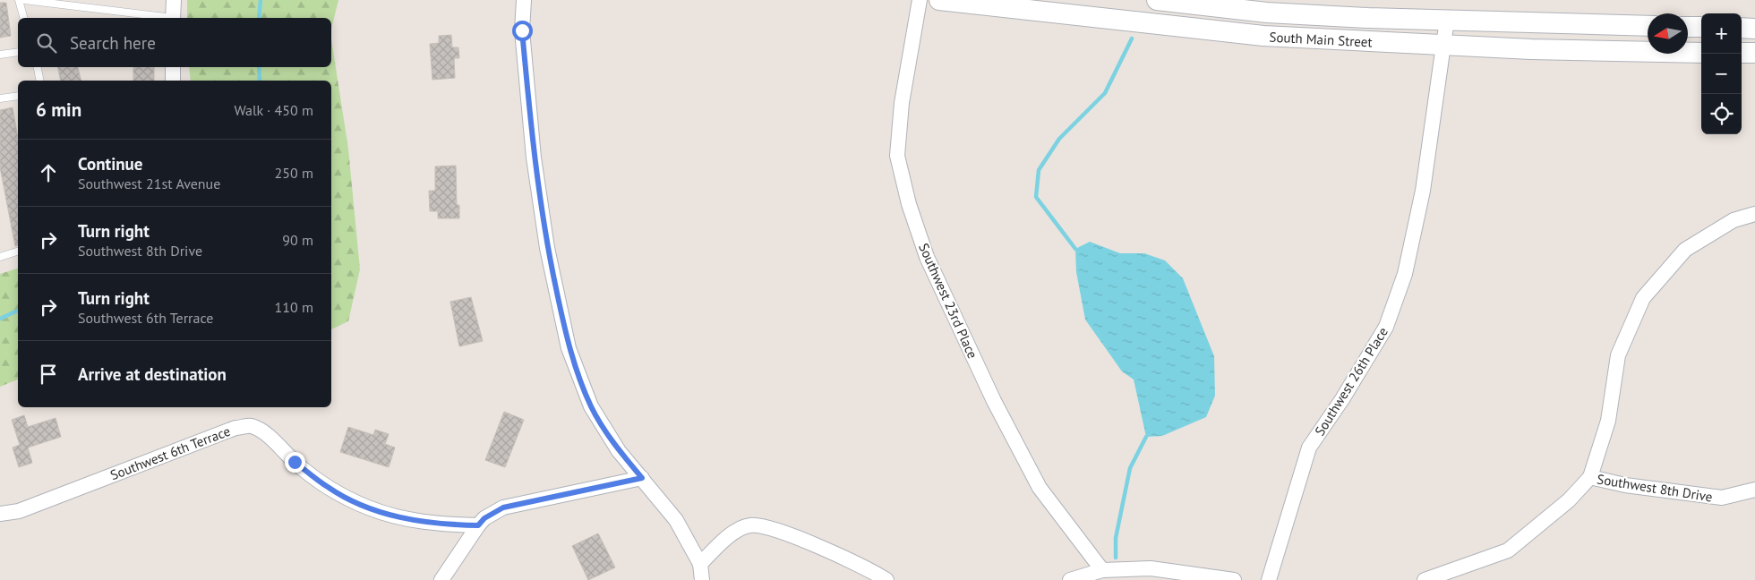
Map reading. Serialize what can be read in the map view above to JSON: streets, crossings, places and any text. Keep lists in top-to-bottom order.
{
  "streets": {
    "main road": ["South Main Street"],
    "street": [
      "Southwest 23rd Place",
      "Southwest 26th Place",
      "Southwest 6th Terrace",
      "Southwest 8th Drive"
    ]
  },
  "crossings": [
    ["South Main Street", "Southwest 26th Place"]
  ],
  "north": "left",
  "page": {
    "map_buttons": ["+", "−"],
    "search": "Search here",
    "heading": ["6 min", "Walk · 450 m"],
    "list": [
      ["Continue", "Southwest 21st Avenue", "250 m"],
      ["Turn right", "Southwest 8th Drive", "90 m"],
      ["Turn right", "Southwest 6th Terrace", "110 m"],
      "Arrive at destination"
    ]
  }
}
